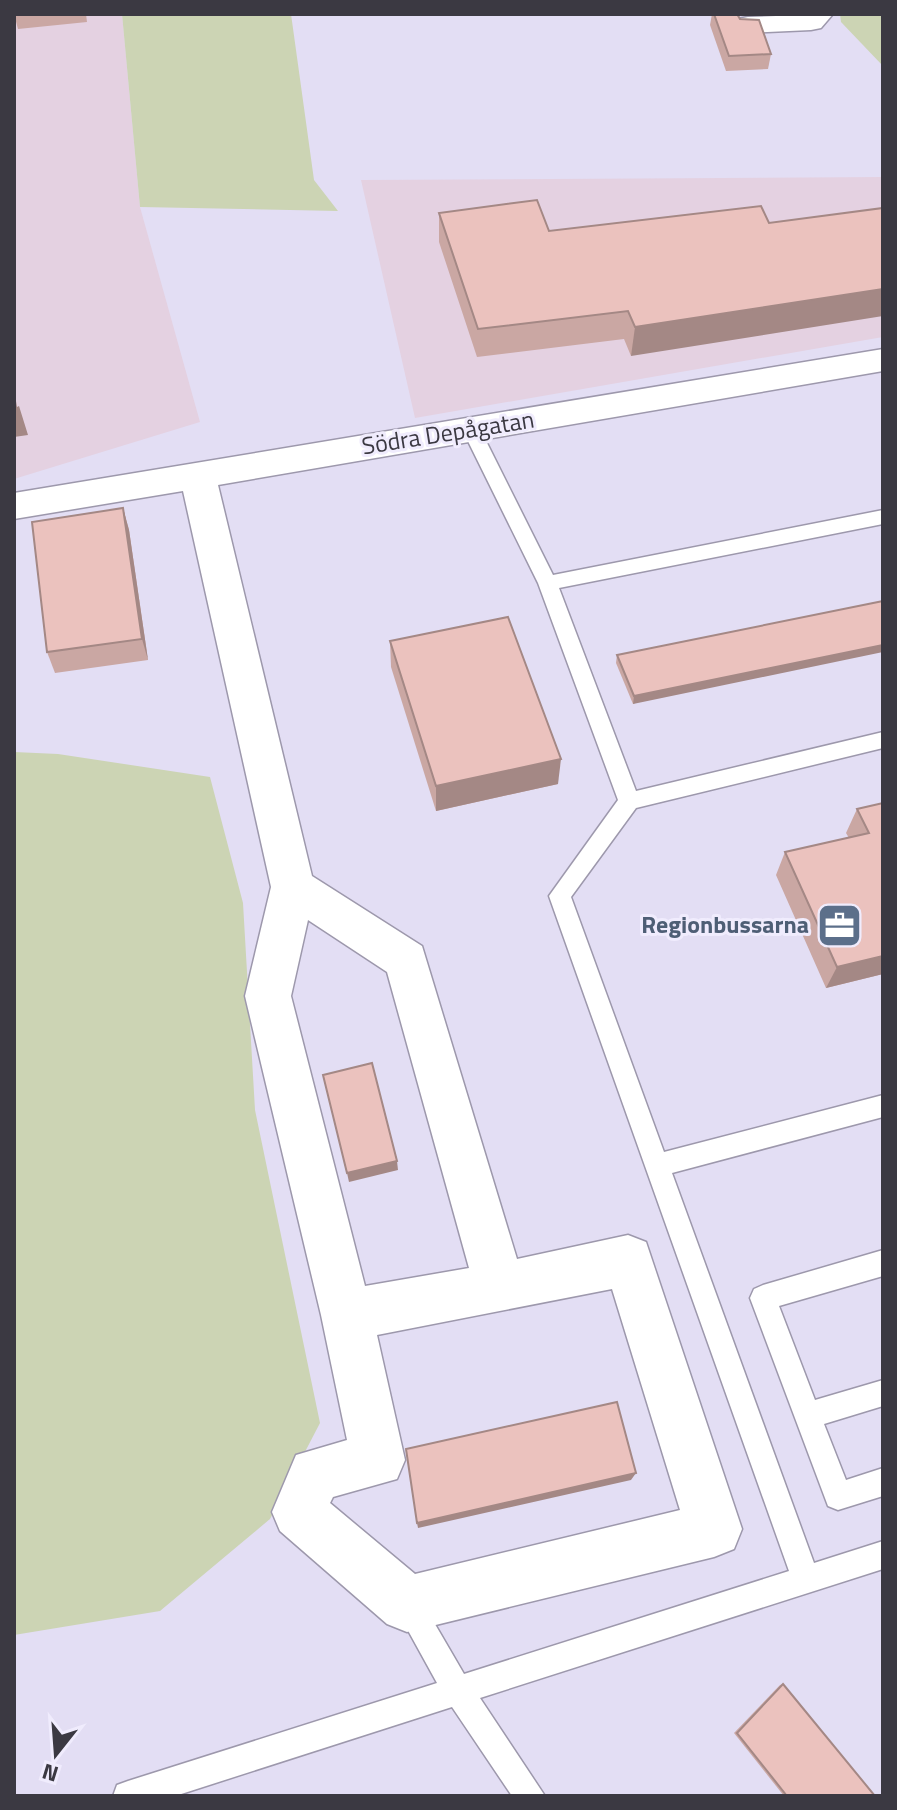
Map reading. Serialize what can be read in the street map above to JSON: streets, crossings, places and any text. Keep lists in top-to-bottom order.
{
  "streets": {
    "street": ["Södra Depågatan"]
  },
  "places": {
    "office": ["Regionbussarna"]
  },
  "north": "bottom"
}
